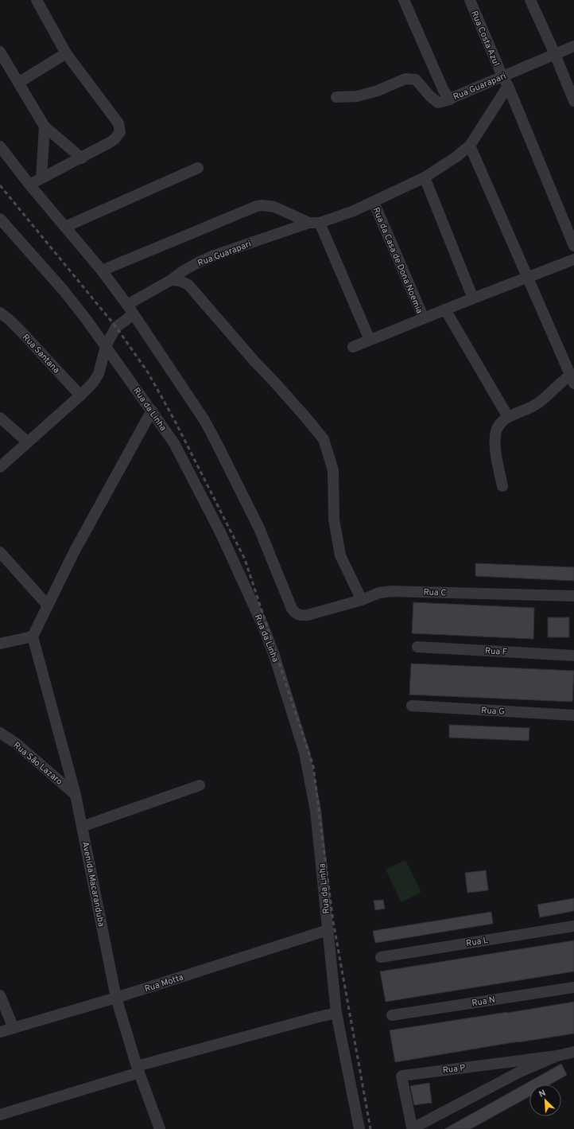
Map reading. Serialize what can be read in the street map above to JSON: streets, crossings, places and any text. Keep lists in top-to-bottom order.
{
  "streets": {
    "street": [
      "Rua Costa Azul",
      "Rua Guarapari",
      "Rua da Casa de Dona Noemia",
      "Rua Santana",
      "Rua da Linha",
      "Rua C",
      "Rua F",
      "Rua G",
      "Rua São Lazaro",
      "Avenida Macaranduba",
      "Rua L",
      "Rua Motta",
      "Rua N",
      "Rua P"
    ]
  },
  "crossings": [
    ["Rua Costa Azul", "Rua Guarapari"],
    ["Rua Guarapari", "Rua da Casa de Dona Noemia"],
    ["Rua da Linha", "Rua Motta"],
    ["Rua São Lazaro", "Avenida Macaranduba"],
    ["Avenida Macaranduba", "Rua Motta"]
  ],
  "north": "top left"
}
